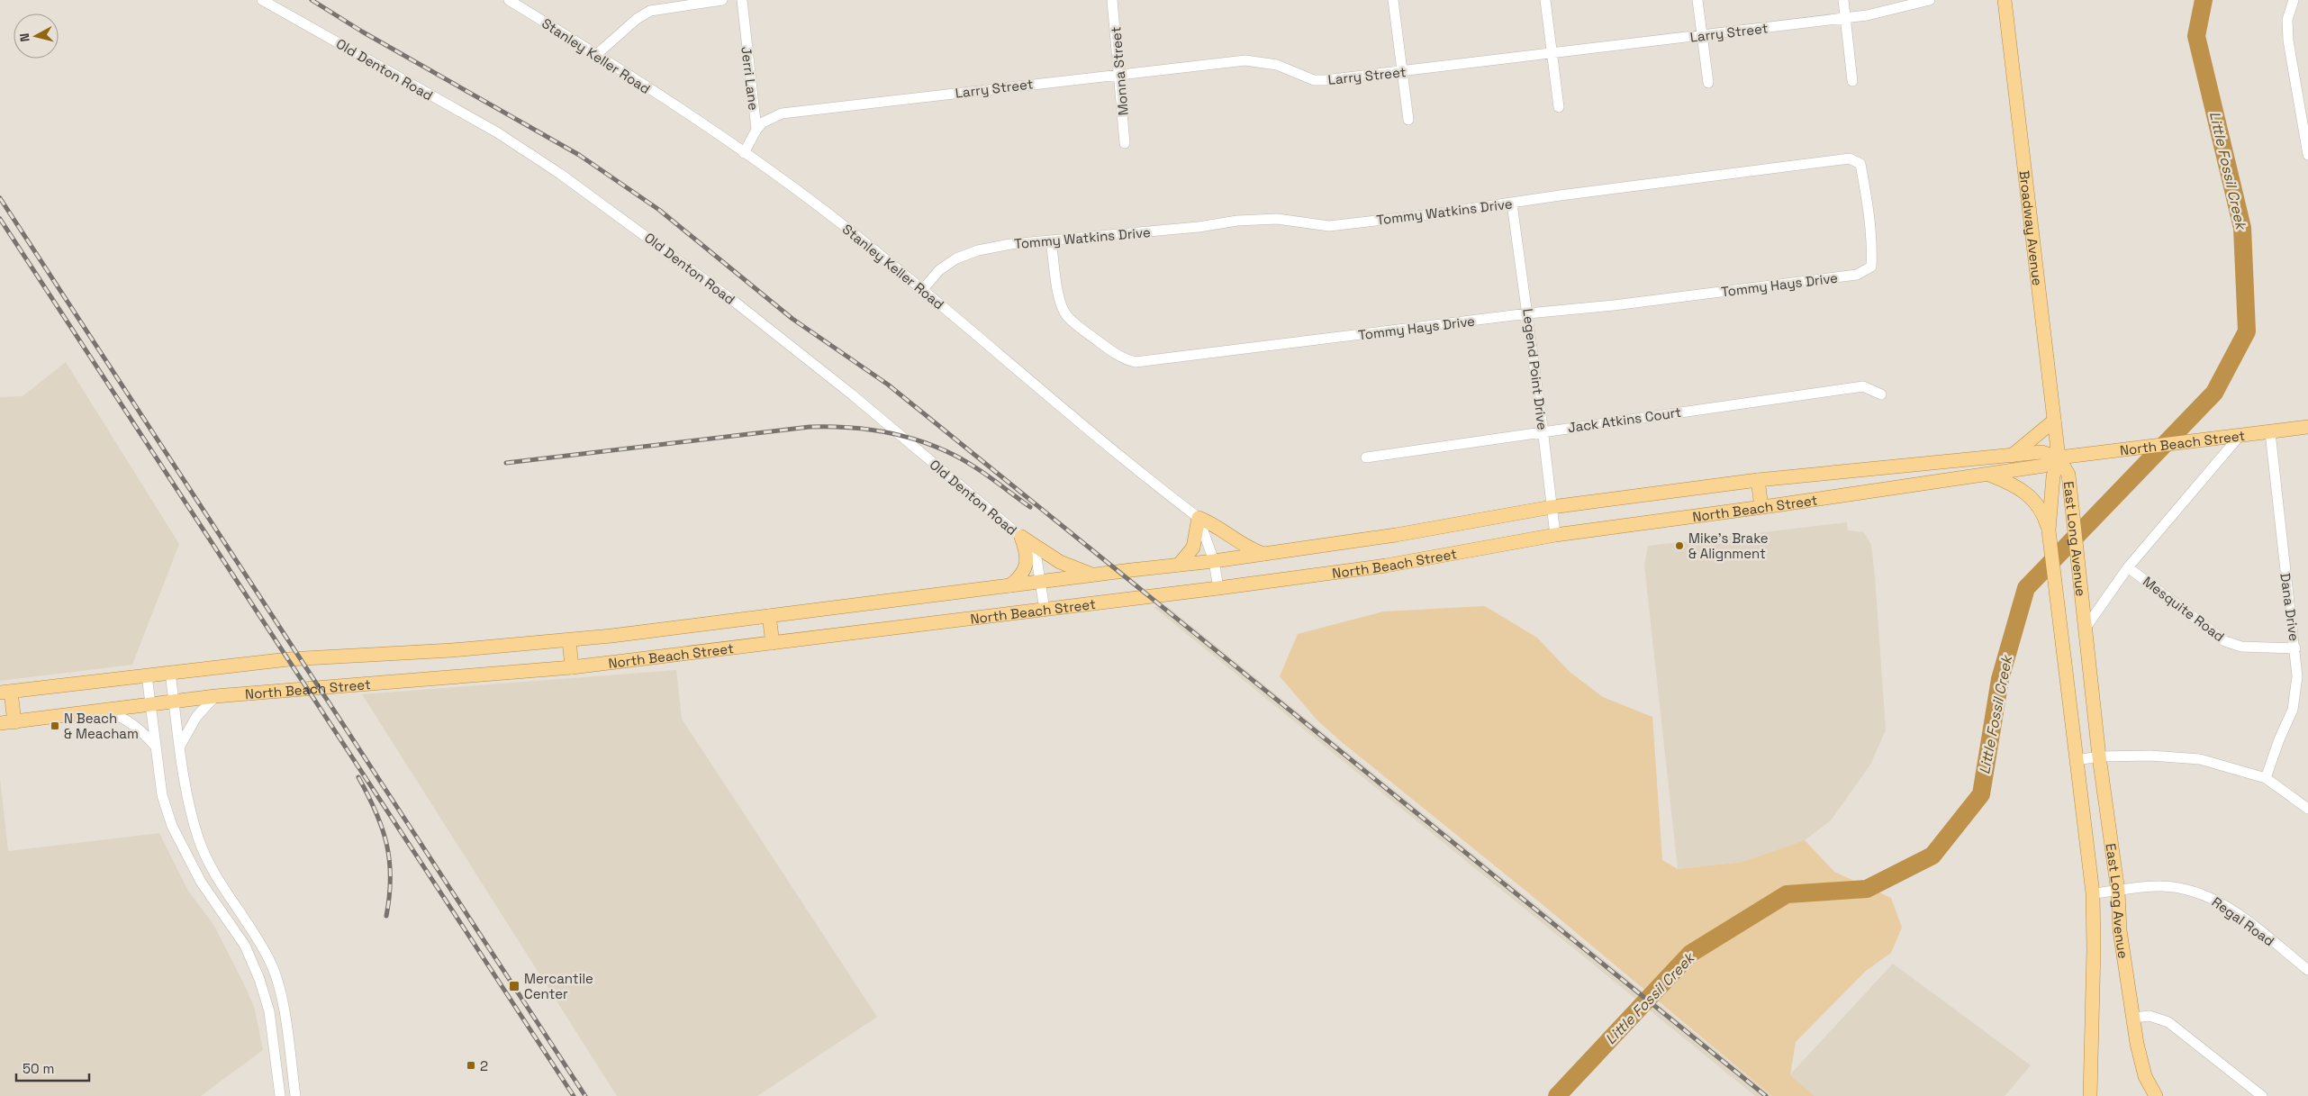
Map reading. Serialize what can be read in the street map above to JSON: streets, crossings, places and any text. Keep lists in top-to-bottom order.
{
  "streets": {
    "main road": ["Broadway Avenue", "North Beach Street", "East Long Avenue"],
    "street": [
      "Larry Street",
      "Stanley Keller Road",
      "Old Denton Road",
      "Monna Street",
      "Jerri Lane",
      "Tommy Watkins Drive",
      "Tommy Hays Drive",
      "Legend Point Drive",
      "Jack Atkins Court",
      "Dana Drive",
      "Mesquite Road",
      "Regal Road"
    ]
  },
  "crossings": [
    ["Larry Street", "Monna Street"],
    ["Larry Street", "Jerri Lane"],
    ["Stanley Keller Road", "Jerri Lane"],
    ["Stanley Keller Road", "Tommy Watkins Drive"],
    ["Old Denton Road", "North Beach Street"],
    ["Tommy Watkins Drive", "Tommy Hays Drive"],
    ["Tommy Watkins Drive", "Legend Point Drive"],
    ["Broadway Avenue", "North Beach Street"],
    ["Broadway Avenue", "East Long Avenue"],
    ["Tommy Hays Drive", "Legend Point Drive"],
    ["Legend Point Drive", "Jack Atkins Court"],
    ["Legend Point Drive", "North Beach Street"],
    ["North Beach Street", "East Long Avenue"],
    ["North Beach Street", "Dana Drive"],
    ["East Long Avenue", "Regal Road"],
    ["Dana Drive", "Mesquite Road"]
  ],
  "water": ["Little Fossil Creek"],
  "places": {
    "other": ["Mike's Brake & Alignment"],
    "transit": ["N Beach & Meacham", "Mercantile Center", "2"]
  },
  "scale_bar": "50 m",
  "north": "left"
}
